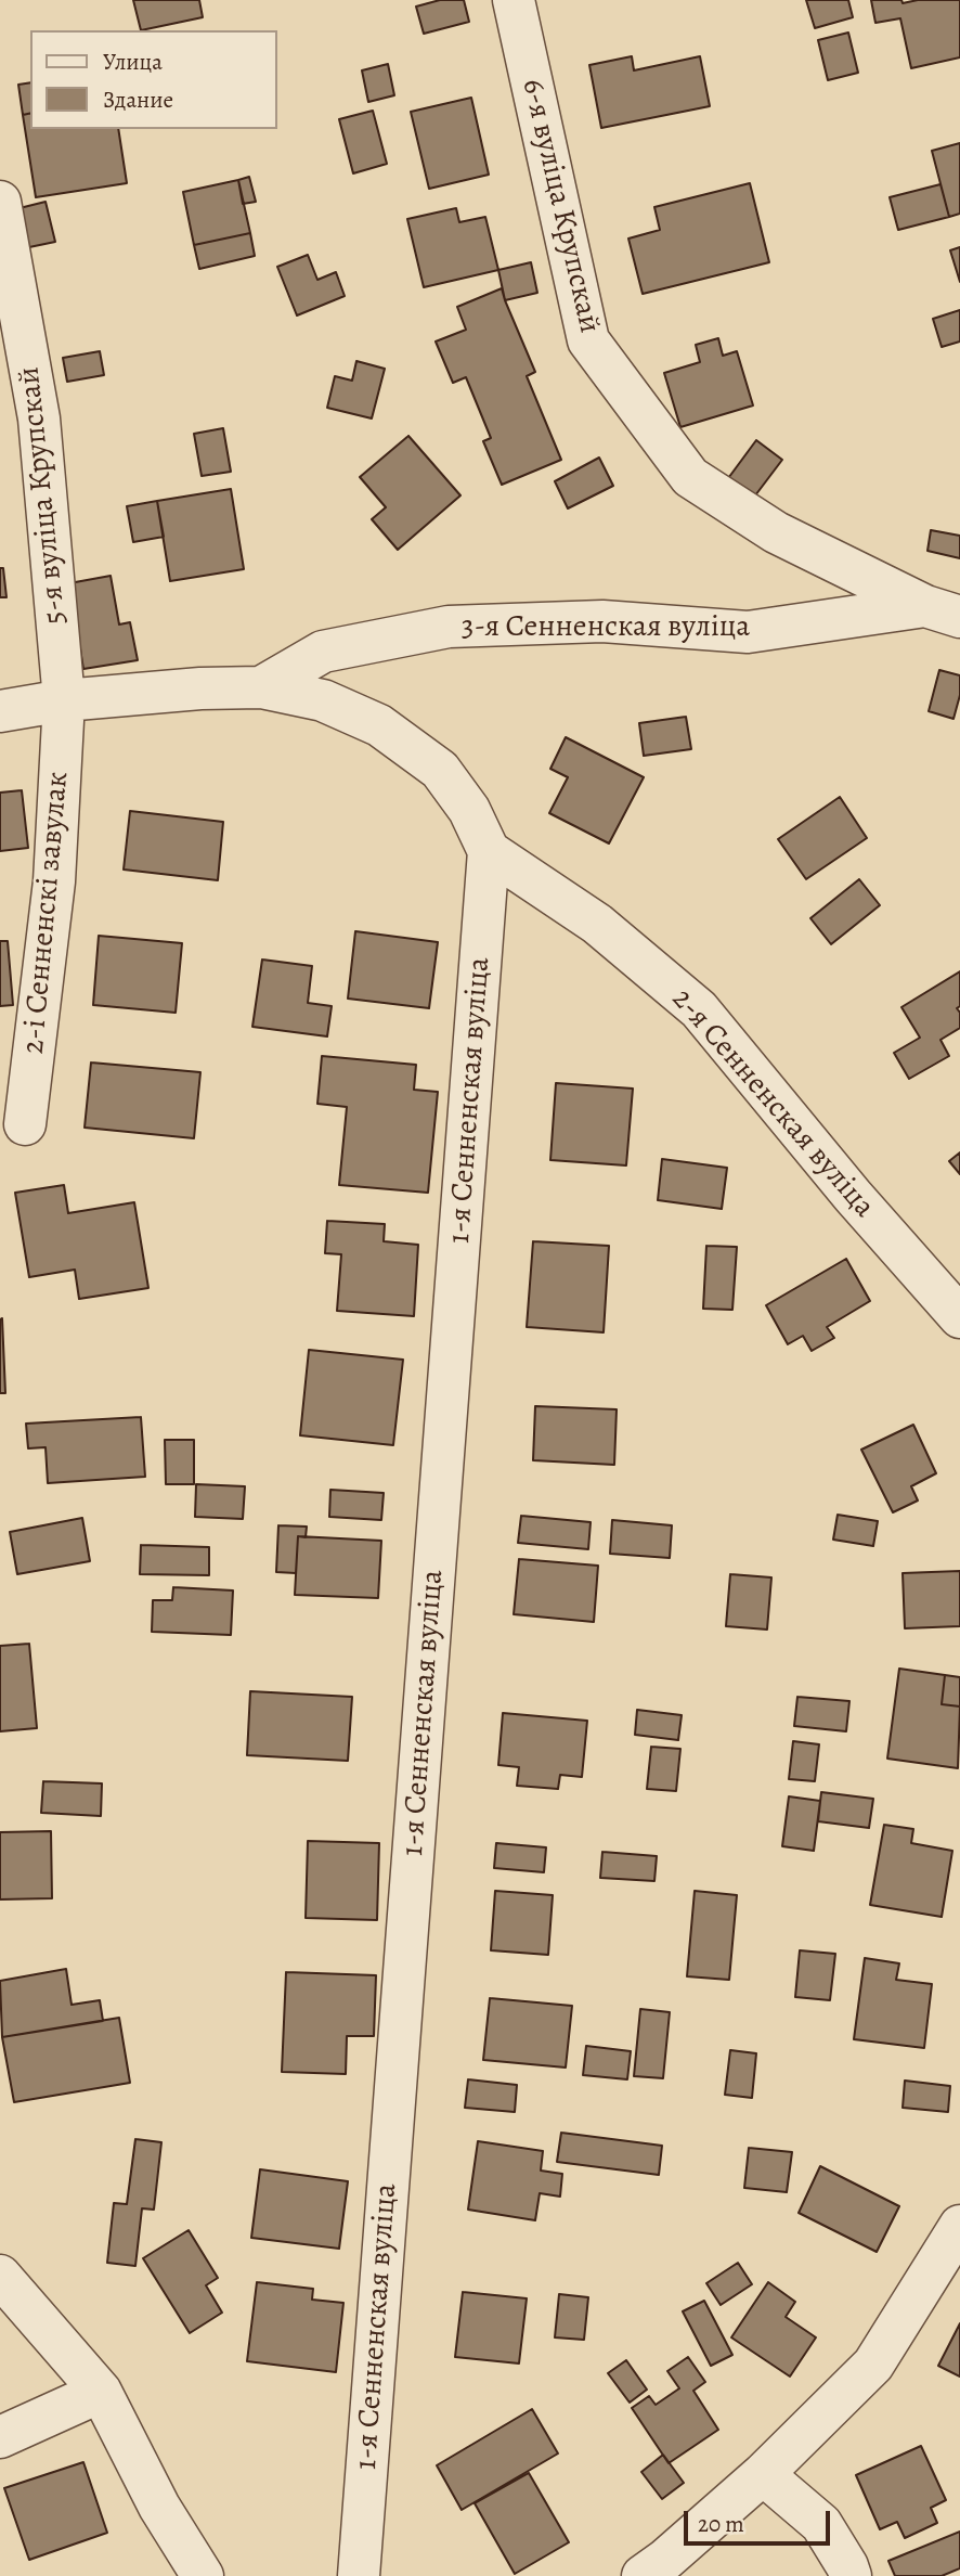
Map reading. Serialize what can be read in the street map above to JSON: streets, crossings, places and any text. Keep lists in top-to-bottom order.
{
  "streets": {
    "street": [
      "6-я вуліца Крупскай",
      "5-я вуліца Крупскай",
      "3-я Сенненская вуліца",
      "2-і Сенненскі завулак",
      "1-я Сенненская вуліца",
      "2-я Сенненская вуліца"
    ]
  },
  "crossings": [
    ["6-я вуліца Крупскай", "3-я Сенненская вуліца"],
    ["5-я вуліца Крупскай", "2-і Сенненскі завулак"],
    ["1-я Сенненская вуліца", "2-я Сенненская вуліца"]
  ],
  "legend": ["Улица", "Здание"],
  "scale_bar": "20 m"
}
